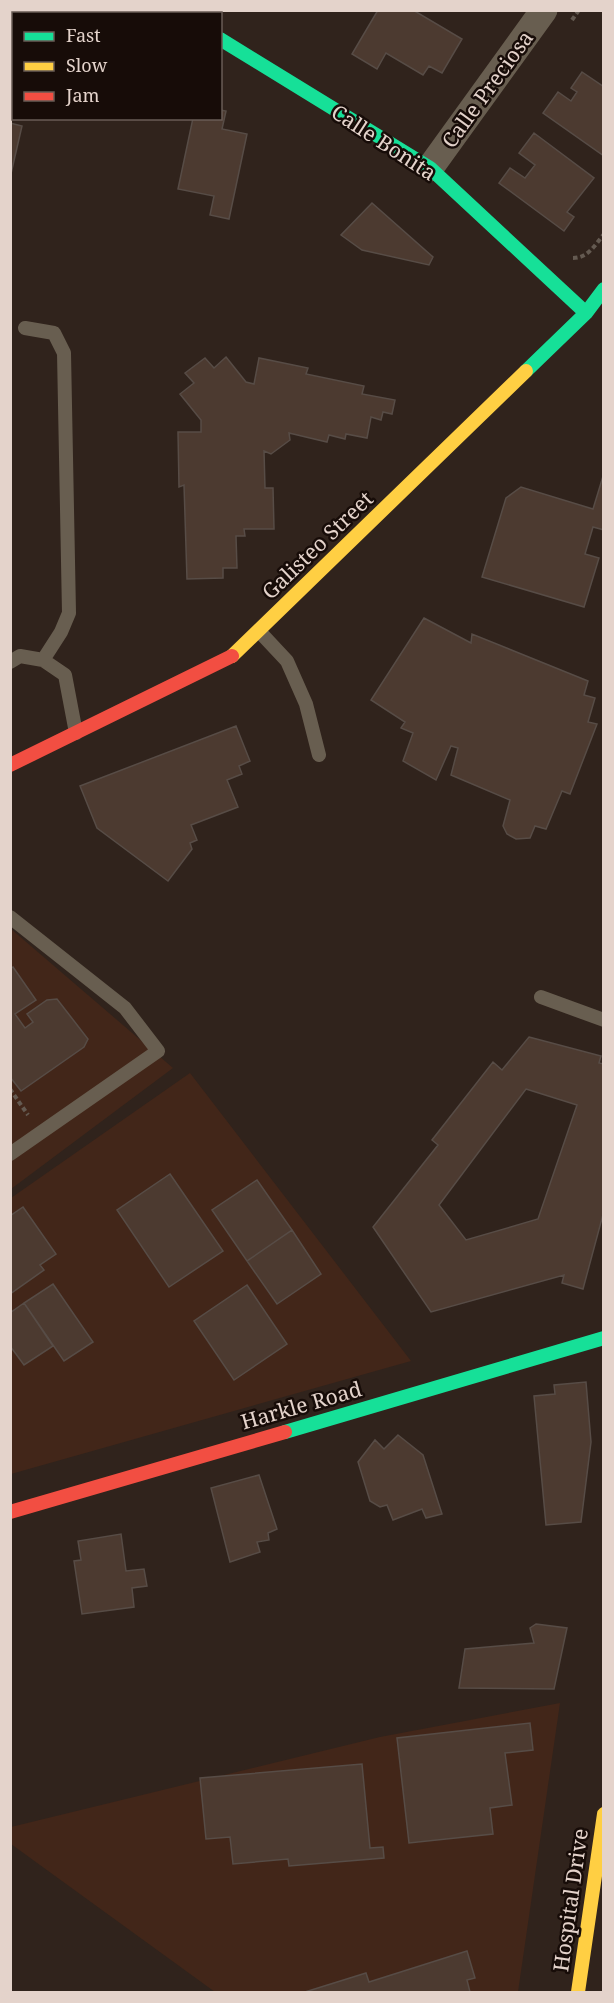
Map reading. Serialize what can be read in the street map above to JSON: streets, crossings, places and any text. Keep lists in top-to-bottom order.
{
  "streets": {
    "street": [
      "Calle Preciosa",
      "Calle Bonita",
      "Galisteo Street",
      "Harkle Road",
      "Hospital Drive"
    ]
  },
  "crossings": [
    ["Calle Preciosa", "Calle Bonita"],
    ["Calle Bonita", "Galisteo Street"]
  ],
  "legend": ["Fast", "Slow", "Jam"]
}
